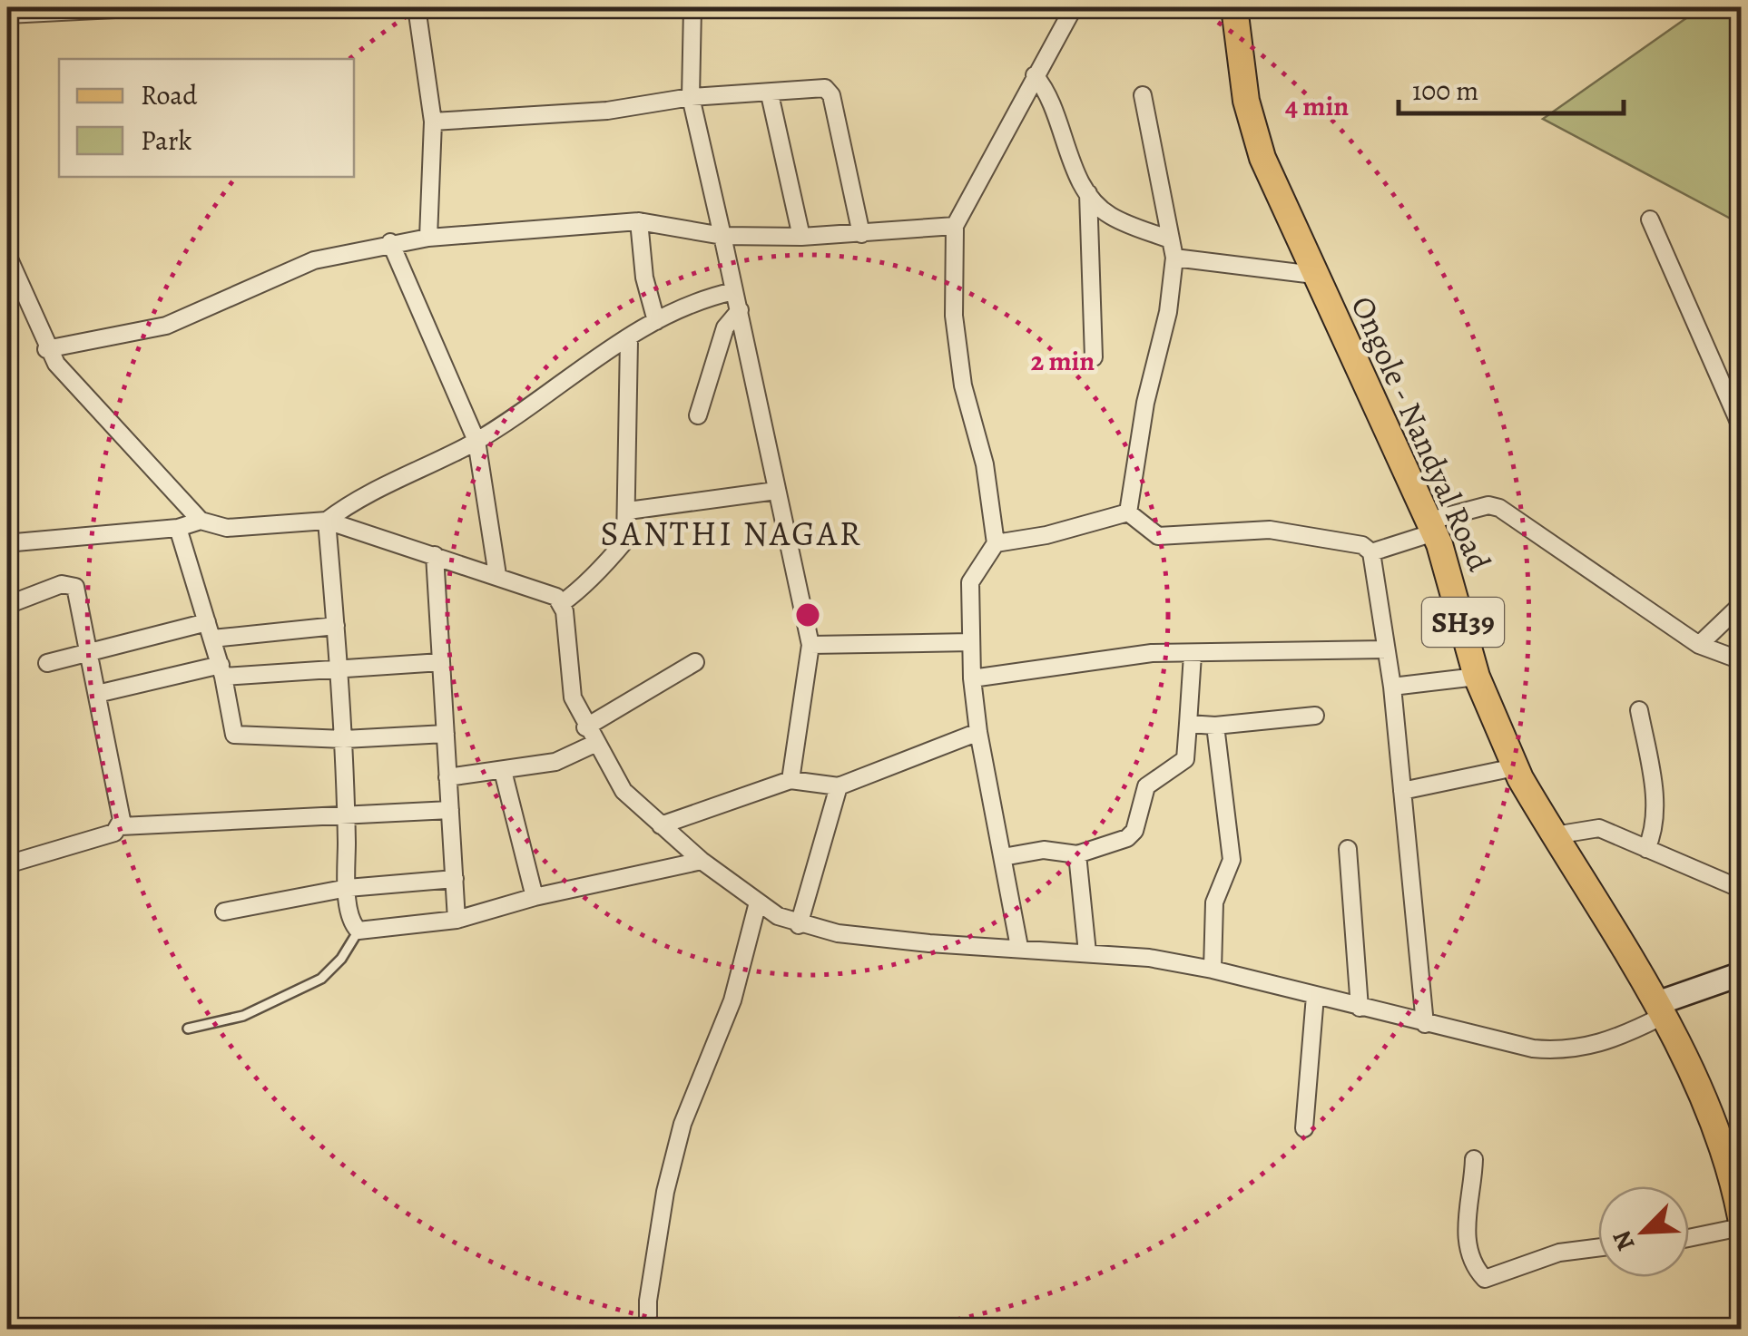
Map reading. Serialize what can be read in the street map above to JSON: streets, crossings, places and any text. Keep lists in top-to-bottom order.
{
  "streets": {
    "main road": ["Ongole - Nandyal Road", "SH39"]
  },
  "districts": ["SANTHI NAGAR"],
  "legend": ["Road", "Park"],
  "scale_bar": "100 m",
  "north": "bottom left",
  "rings": ["4 min", "2 min"]
}
